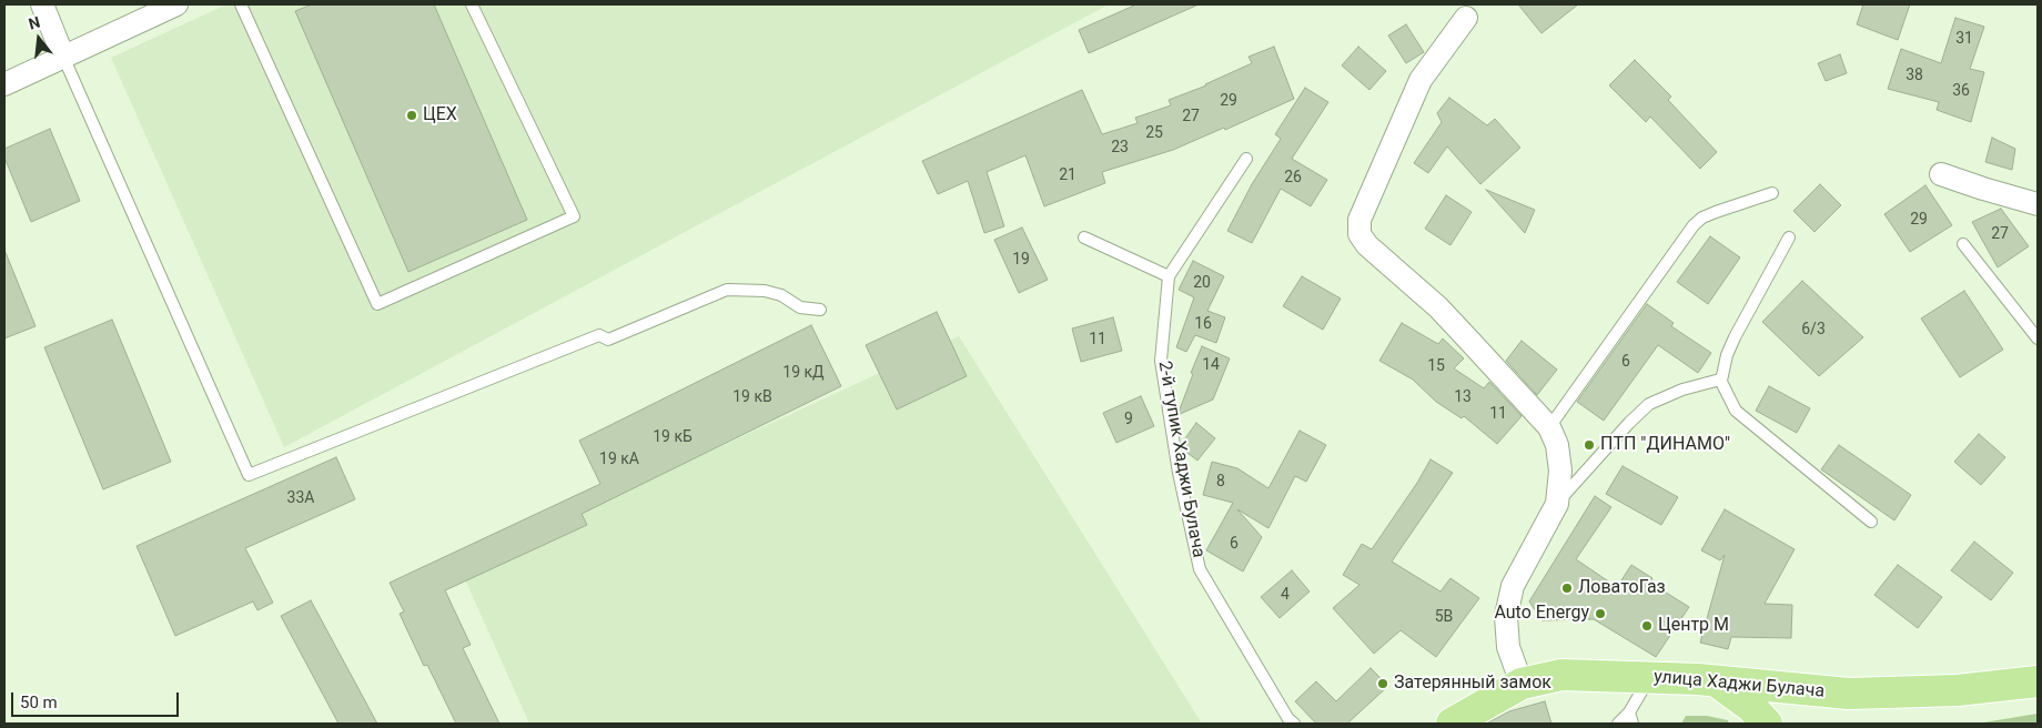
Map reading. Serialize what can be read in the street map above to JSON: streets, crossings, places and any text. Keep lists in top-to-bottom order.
{
  "streets": {
    "main road": ["улица Хаджи Булача"],
    "lane": ["2-й тупик Хаджи Булача"]
  },
  "places": [
    "ЦЕХ",
    "ПТП \"ДИНАМО\"",
    "ЛоватоГаз",
    "Auto Energy",
    "Центр М",
    "Затерянный замок"
  ],
  "house_numbers": [
    "31",
    "38",
    "36",
    "29",
    "27",
    "25",
    "23",
    "21",
    "26",
    "29",
    "27",
    "19",
    "20",
    "16",
    "6/3",
    "11",
    "6",
    "14",
    "15",
    "19 кД",
    "19 кВ",
    "13",
    "11",
    "9",
    "19 кБ",
    "19 кА",
    "8",
    "33А",
    "6",
    "4",
    "5В"
  ],
  "scale_bar": "50 m",
  "north": "top"
}
